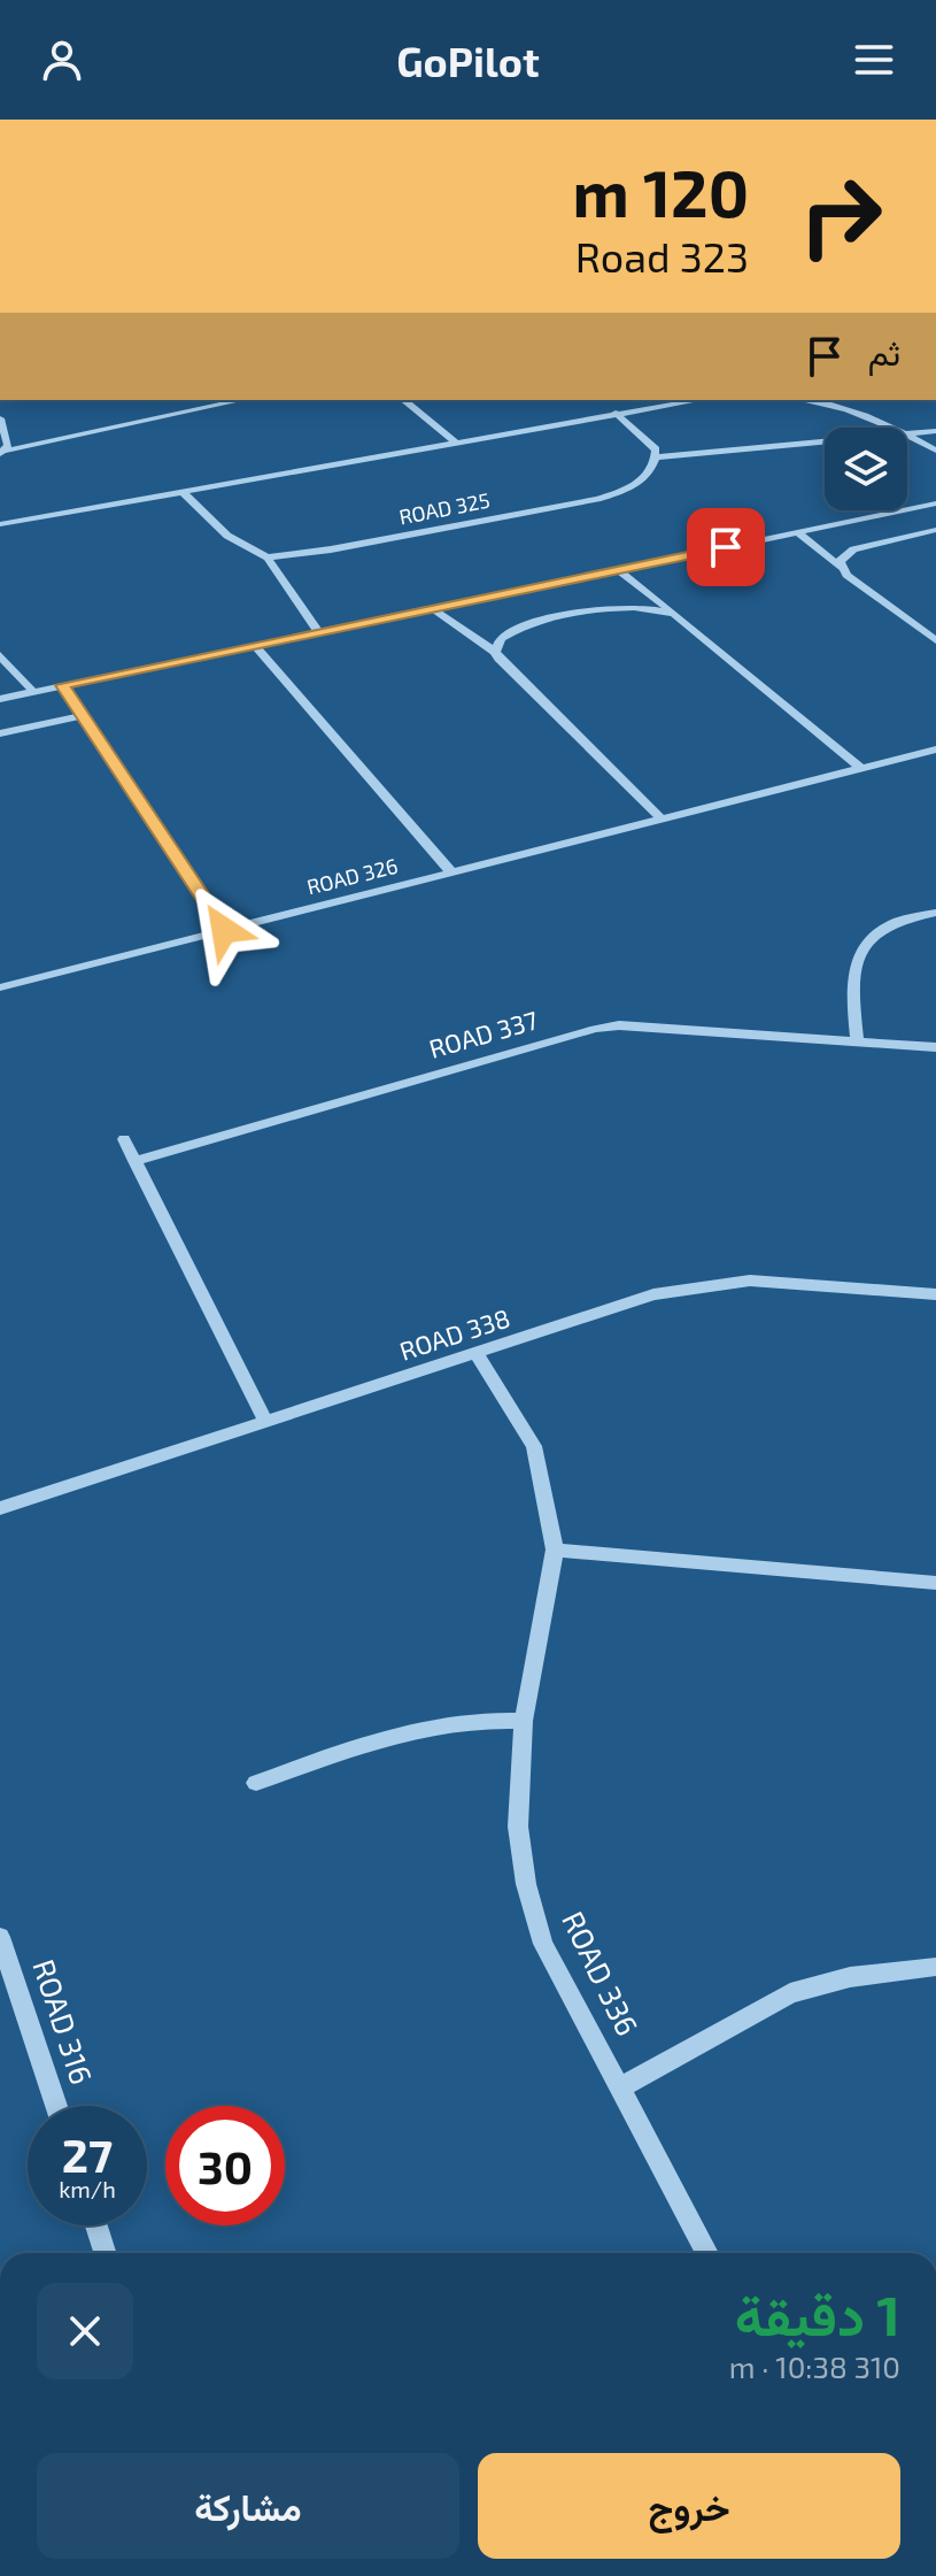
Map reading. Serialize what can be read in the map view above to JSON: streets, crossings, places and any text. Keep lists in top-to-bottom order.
{
  "streets": {
    "street": [
      "ROAD 325",
      "ROAD 326",
      "ROAD 337",
      "ROAD 338",
      "ROAD 336",
      "ROAD 316"
    ]
  },
  "crossings": [
    ["ROAD 338", "ROAD 336"]
  ],
  "page": {
    "header": "GoPilot",
    "turn": ["120 m", "Road 323"],
    "then": "ثم",
    "speed": "27 km/h",
    "limit": "30",
    "heading": ["1 دقيقة", "310 m · 10:38"],
    "buttons": ["خروج", "مشاركة"]
  }
}
